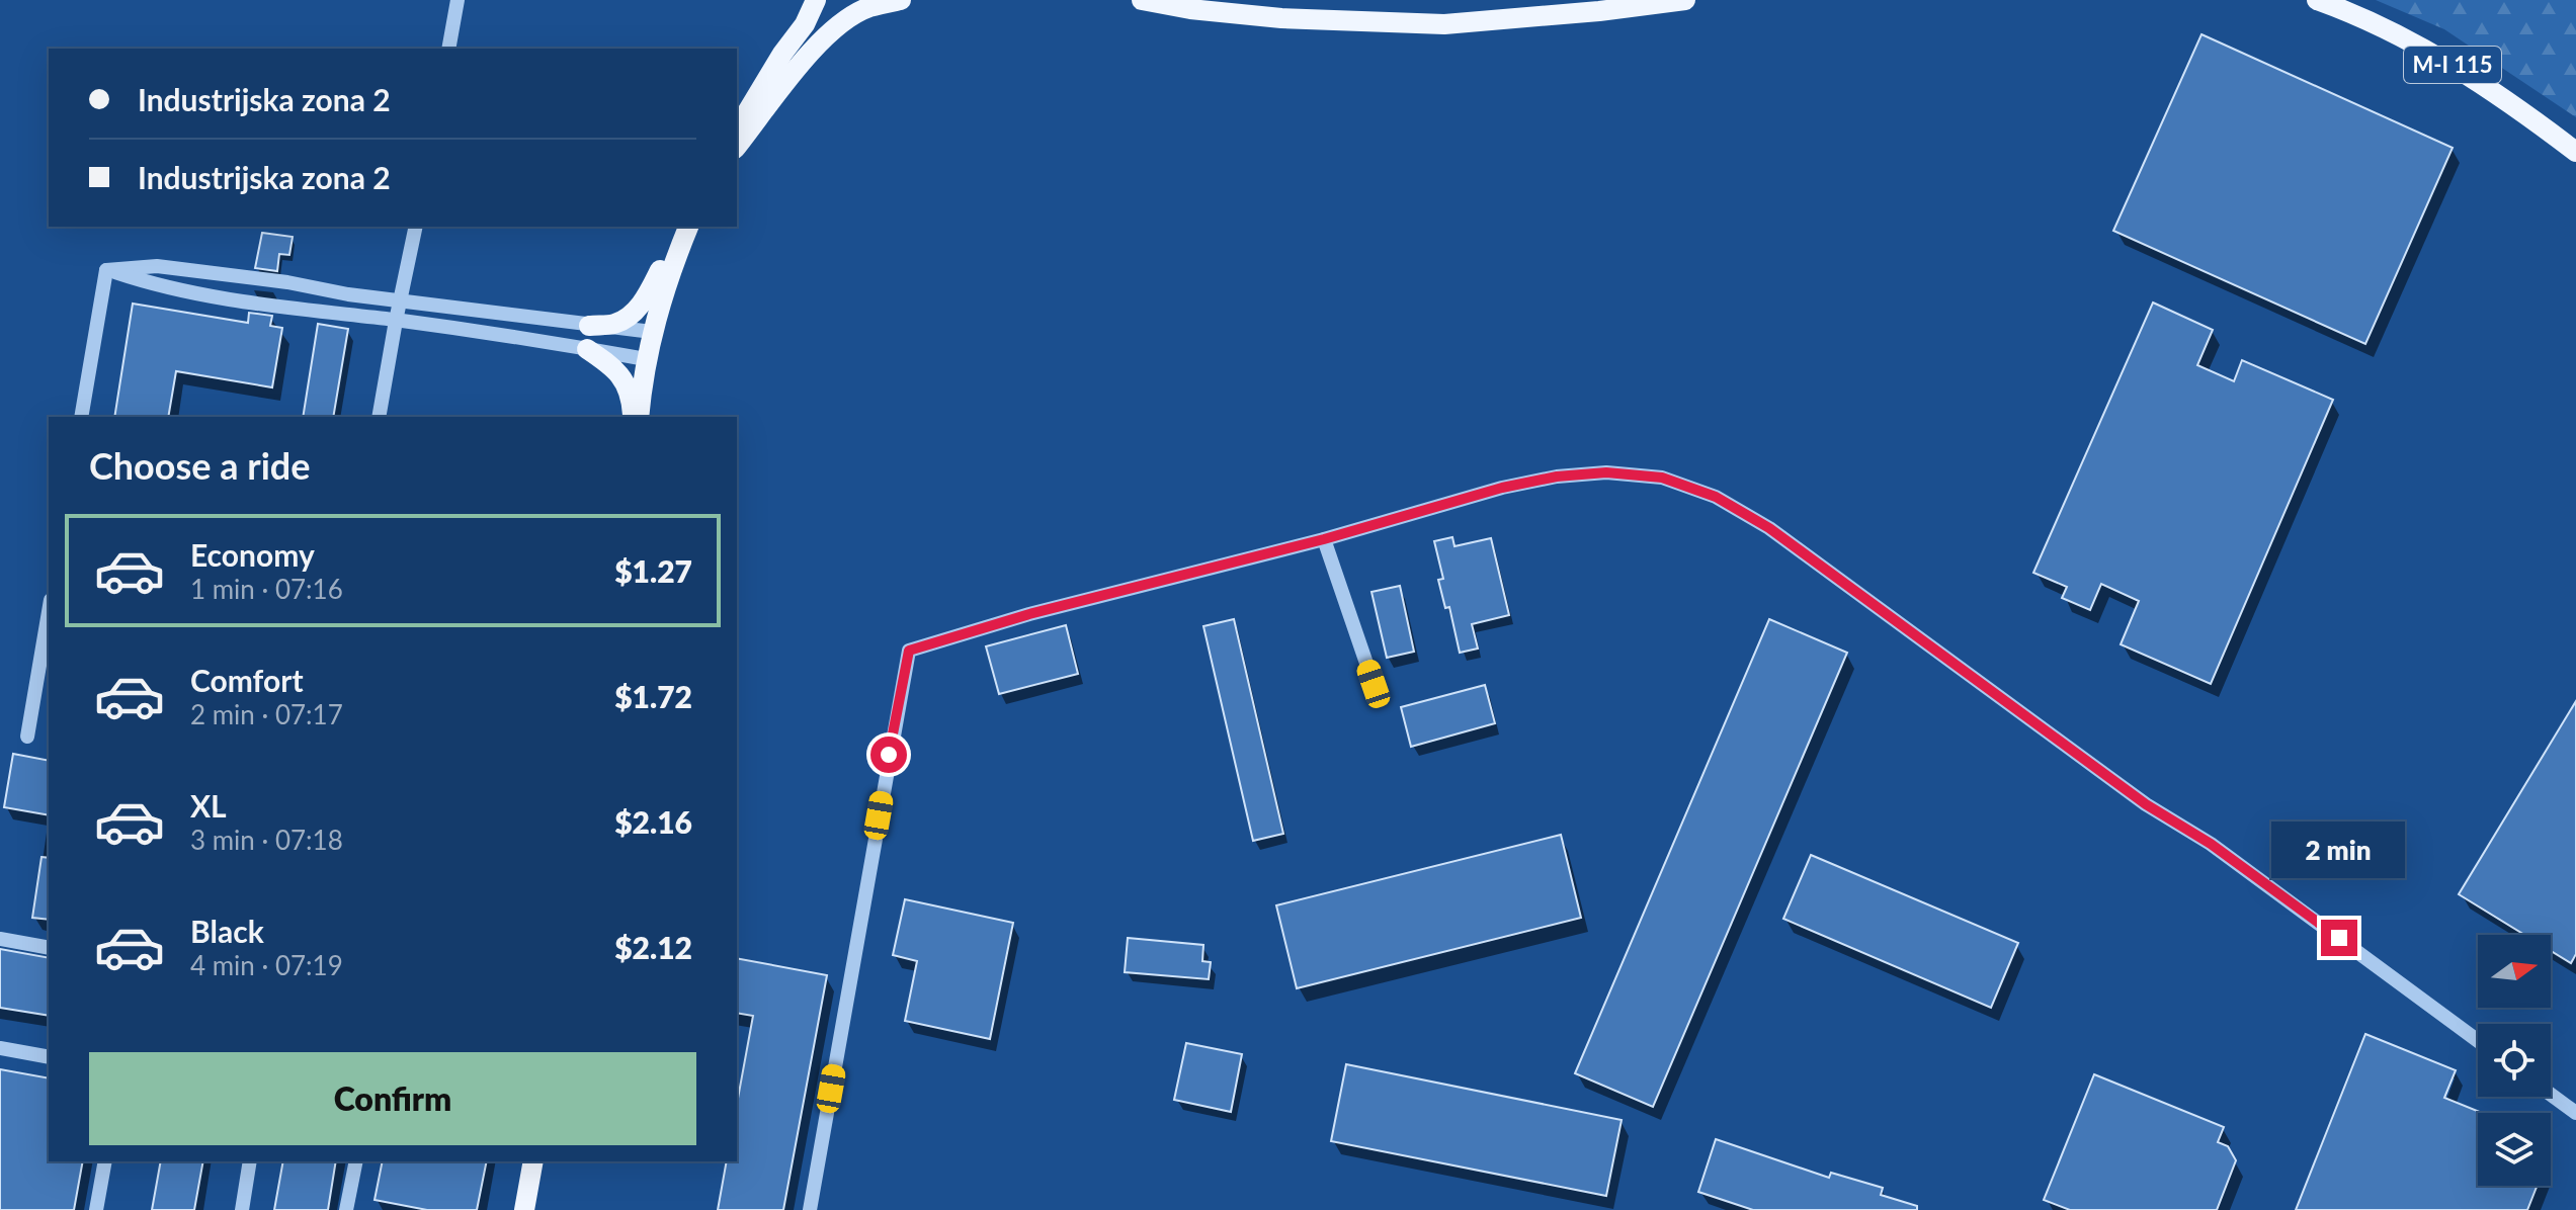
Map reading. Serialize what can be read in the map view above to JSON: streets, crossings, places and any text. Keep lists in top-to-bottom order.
{
  "streets": {
    "main road": ["M-I 115"]
  },
  "north": "right",
  "page": {
    "banner": ["Industrijska zona 2", "Industrijska zona 2"],
    "heading": "Choose a ride",
    "list": [
      {
        "name": "Economy",
        "note": "1 min · 07:16",
        "value": "$1.27"
      },
      {
        "name": "Comfort",
        "note": "2 min · 07:17",
        "value": "$1.72"
      },
      {
        "name": "XL",
        "note": "3 min · 07:18",
        "value": "$2.16"
      },
      {
        "name": "Black",
        "note": "4 min · 07:19",
        "value": "$2.12"
      }
    ],
    "bubble": "2 min",
    "buttons": "Confirm"
  }
}
